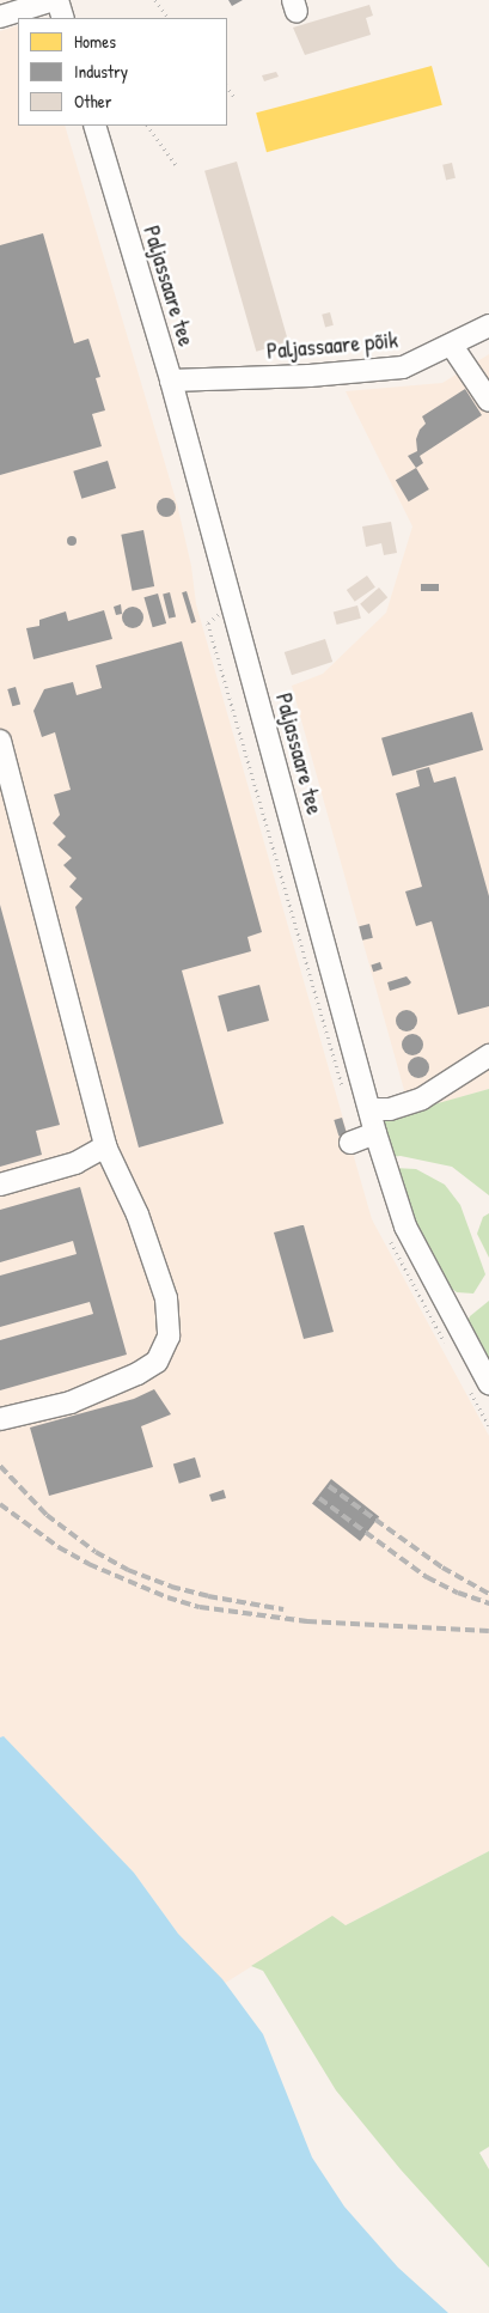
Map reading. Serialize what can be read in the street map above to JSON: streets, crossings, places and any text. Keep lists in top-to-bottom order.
{
  "streets": {
    "street": ["Paljassaare tee", "Paljassaare põik"]
  },
  "crossings": [
    ["Paljassaare tee", "Paljassaare põik"]
  ],
  "legend": ["Homes", "Industry", "Other"]
}
